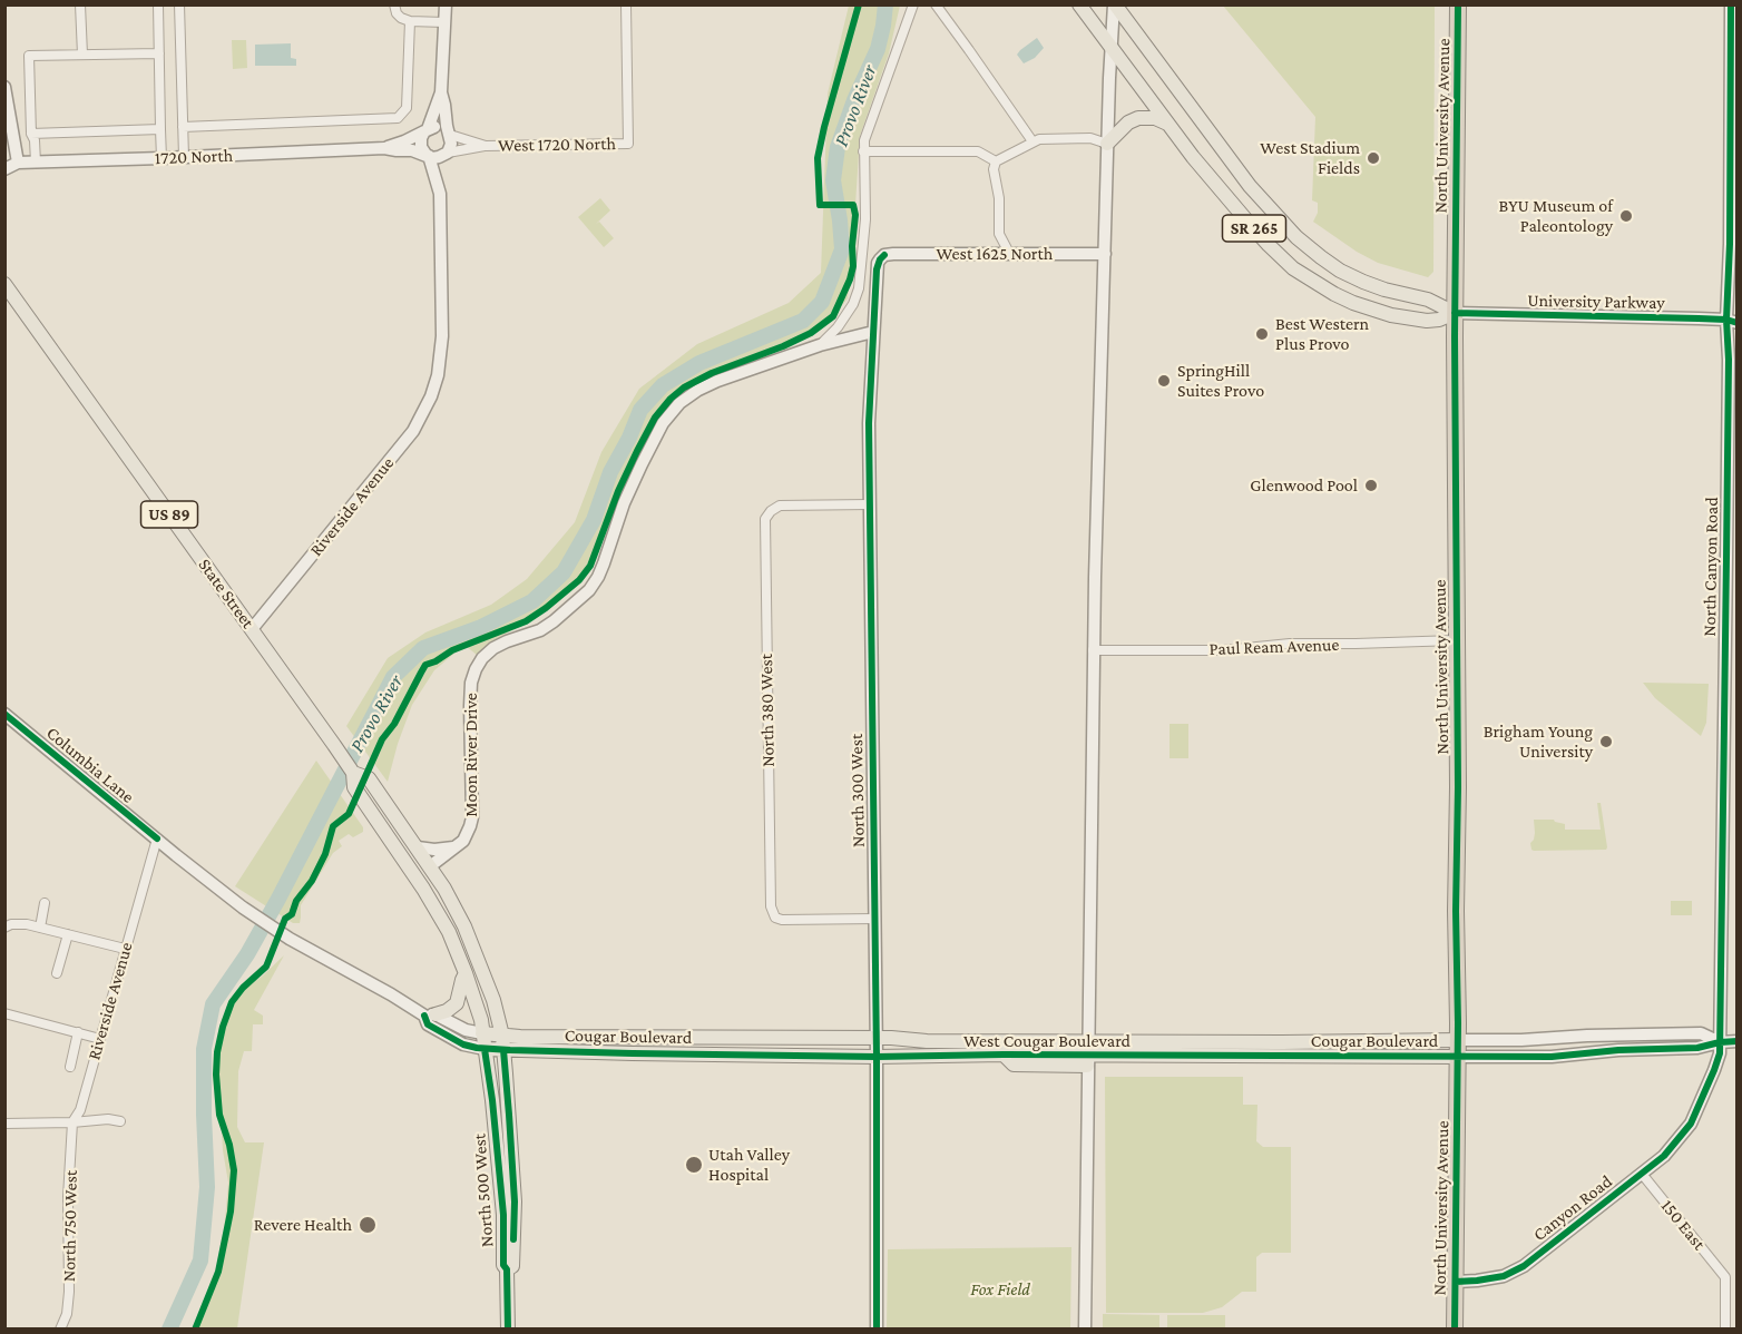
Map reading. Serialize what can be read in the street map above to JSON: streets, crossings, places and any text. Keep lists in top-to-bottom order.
{
  "streets": {
    "highway": ["North University Avenue"],
    "main road": [
      "1720 North",
      "SR 265",
      "West 1625 North",
      "University Parkway",
      "Riverside Avenue",
      "US 89",
      "North Canyon Road",
      "State Street",
      "Moon River Drive",
      "Columbia Lane",
      "North 300 West",
      "Cougar Boulevard",
      "West Cougar Boulevard",
      "North 500 West",
      "Canyon Road"
    ],
    "street": [
      "West 1720 North",
      "Paul Ream Avenue",
      "North 380 West",
      "150 East",
      "North 750 West"
    ]
  },
  "crossings": [
    ["North University Avenue", "University Parkway"],
    ["North University Avenue", "Paul Ream Avenue"],
    ["North University Avenue", "Cougar Boulevard"],
    ["North University Avenue", "Canyon Road"],
    ["West 1720 North", "1720 North"],
    ["West 1625 North", "North 300 West"],
    ["University Parkway", "North Canyon Road"],
    ["Riverside Avenue", "State Street"],
    ["Riverside Avenue", "Columbia Lane"],
    ["Riverside Avenue", "North 750 West"],
    ["US 89", "State Street"],
    ["US 89", "Columbia Lane"],
    ["US 89", "Cougar Boulevard"],
    ["US 89", "North 500 West"],
    ["North Canyon Road", "Cougar Boulevard"],
    ["North Canyon Road", "Canyon Road"],
    ["State Street", "Moon River Drive"],
    ["State Street", "Columbia Lane"],
    ["State Street", "Cougar Boulevard"],
    ["North 380 West", "North 300 West"],
    ["Columbia Lane", "Cougar Boulevard"],
    ["Columbia Lane", "North 500 West"],
    ["North 300 West", "West Cougar Boulevard"],
    ["Cougar Boulevard", "West Cougar Boulevard"],
    ["Cougar Boulevard", "North 500 West"],
    ["Canyon Road", "150 East"]
  ],
  "water": ["Provo River"],
  "parks": ["Fox Field"],
  "places": [
    "West Stadium Fields",
    "BYU Museum of Paleontology",
    "Best Western Plus Provo",
    "SpringHill Suites Provo",
    "Glenwood Pool",
    "Brigham Young University",
    "Utah Valley Hospital",
    "Revere Health"
  ]
}
